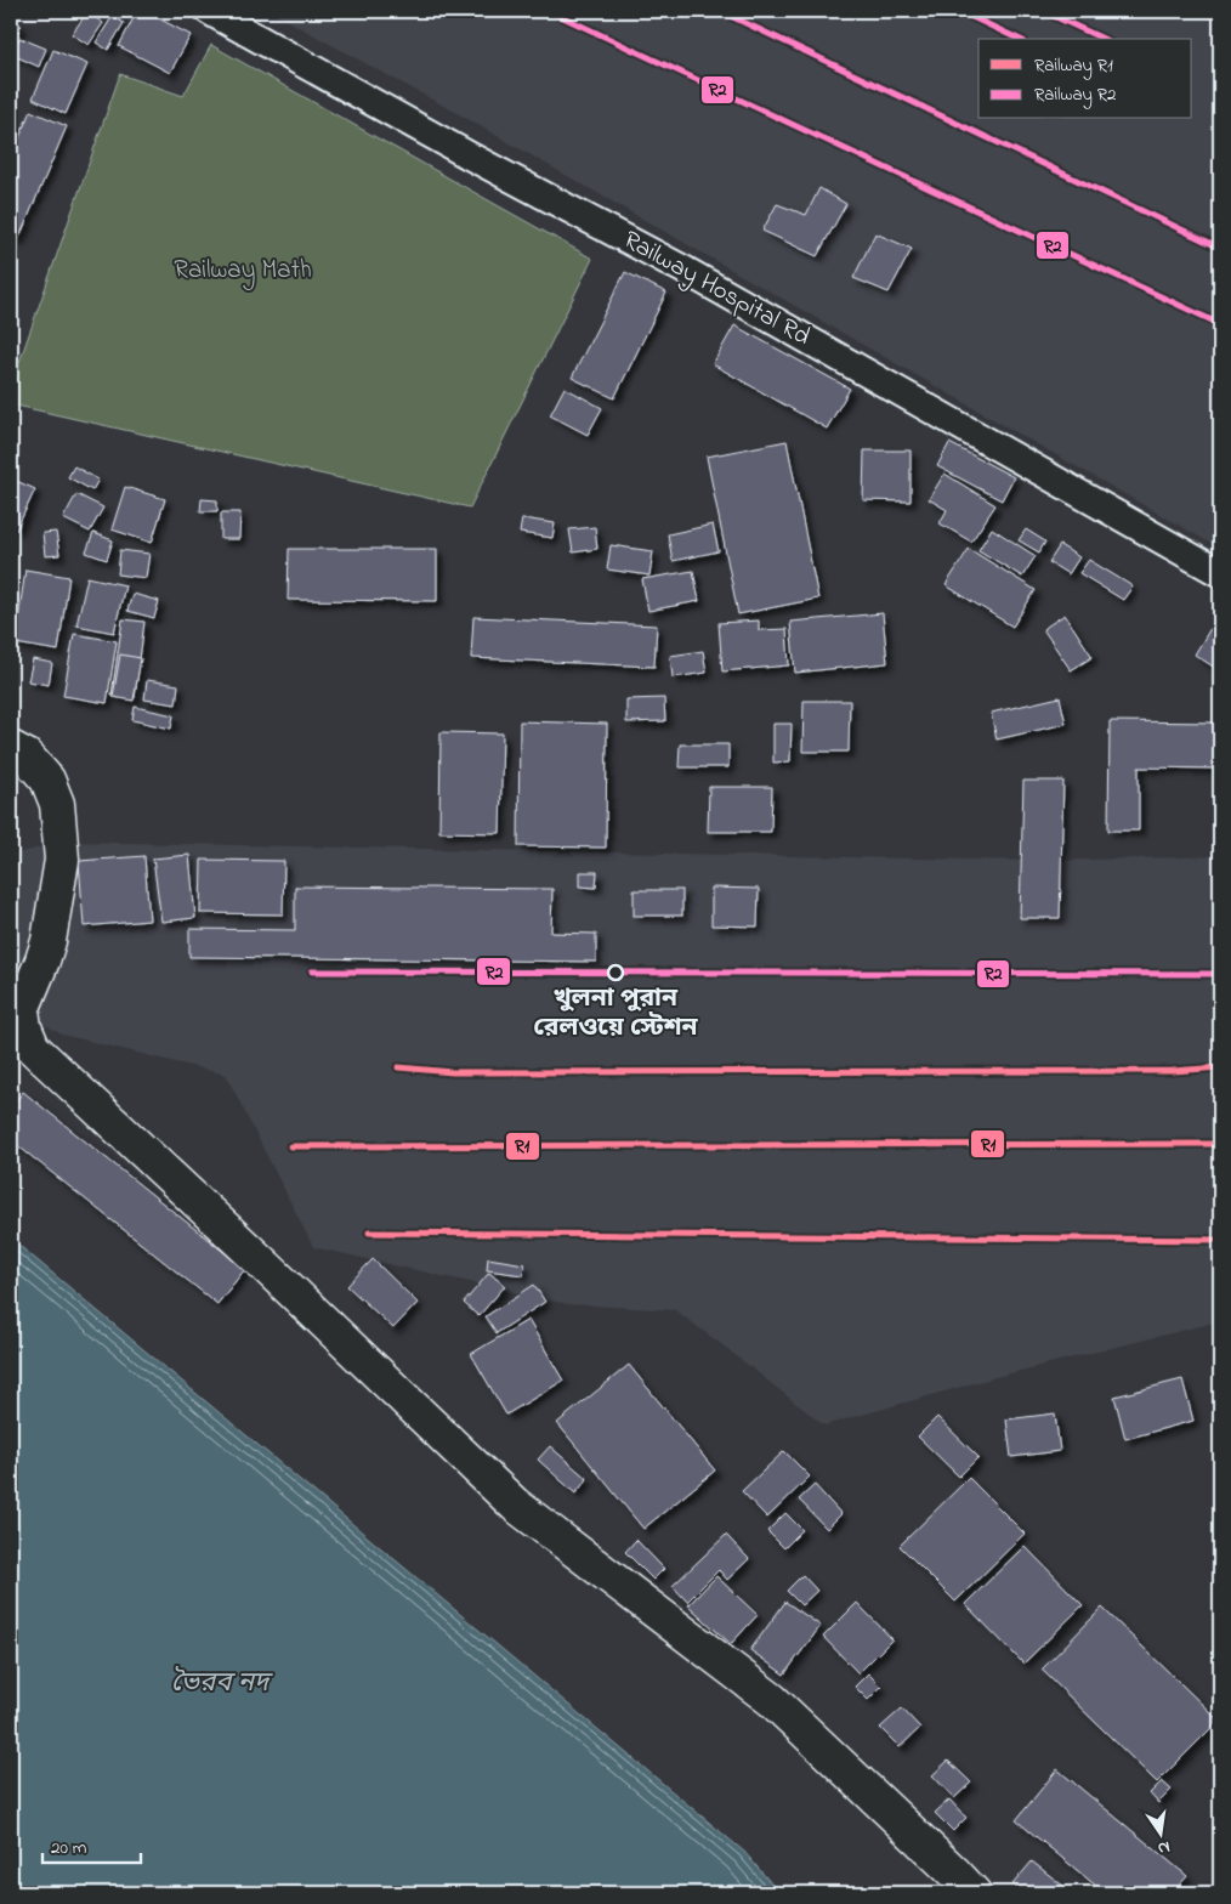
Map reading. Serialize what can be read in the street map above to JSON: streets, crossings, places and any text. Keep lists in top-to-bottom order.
{
  "streets": {
    "street": ["Railway Hospital Rd"]
  },
  "water": ["ভৈরব নদ"],
  "parks": ["Railway Math"],
  "places": ["খুলনা পুরান রেলওয়ে স্টেশন"],
  "lines": ["rail line R2", "rail line R1"],
  "legend": ["Railway R1", "Railway R2"],
  "scale_bar": "20 m",
  "north": "bottom"
}
